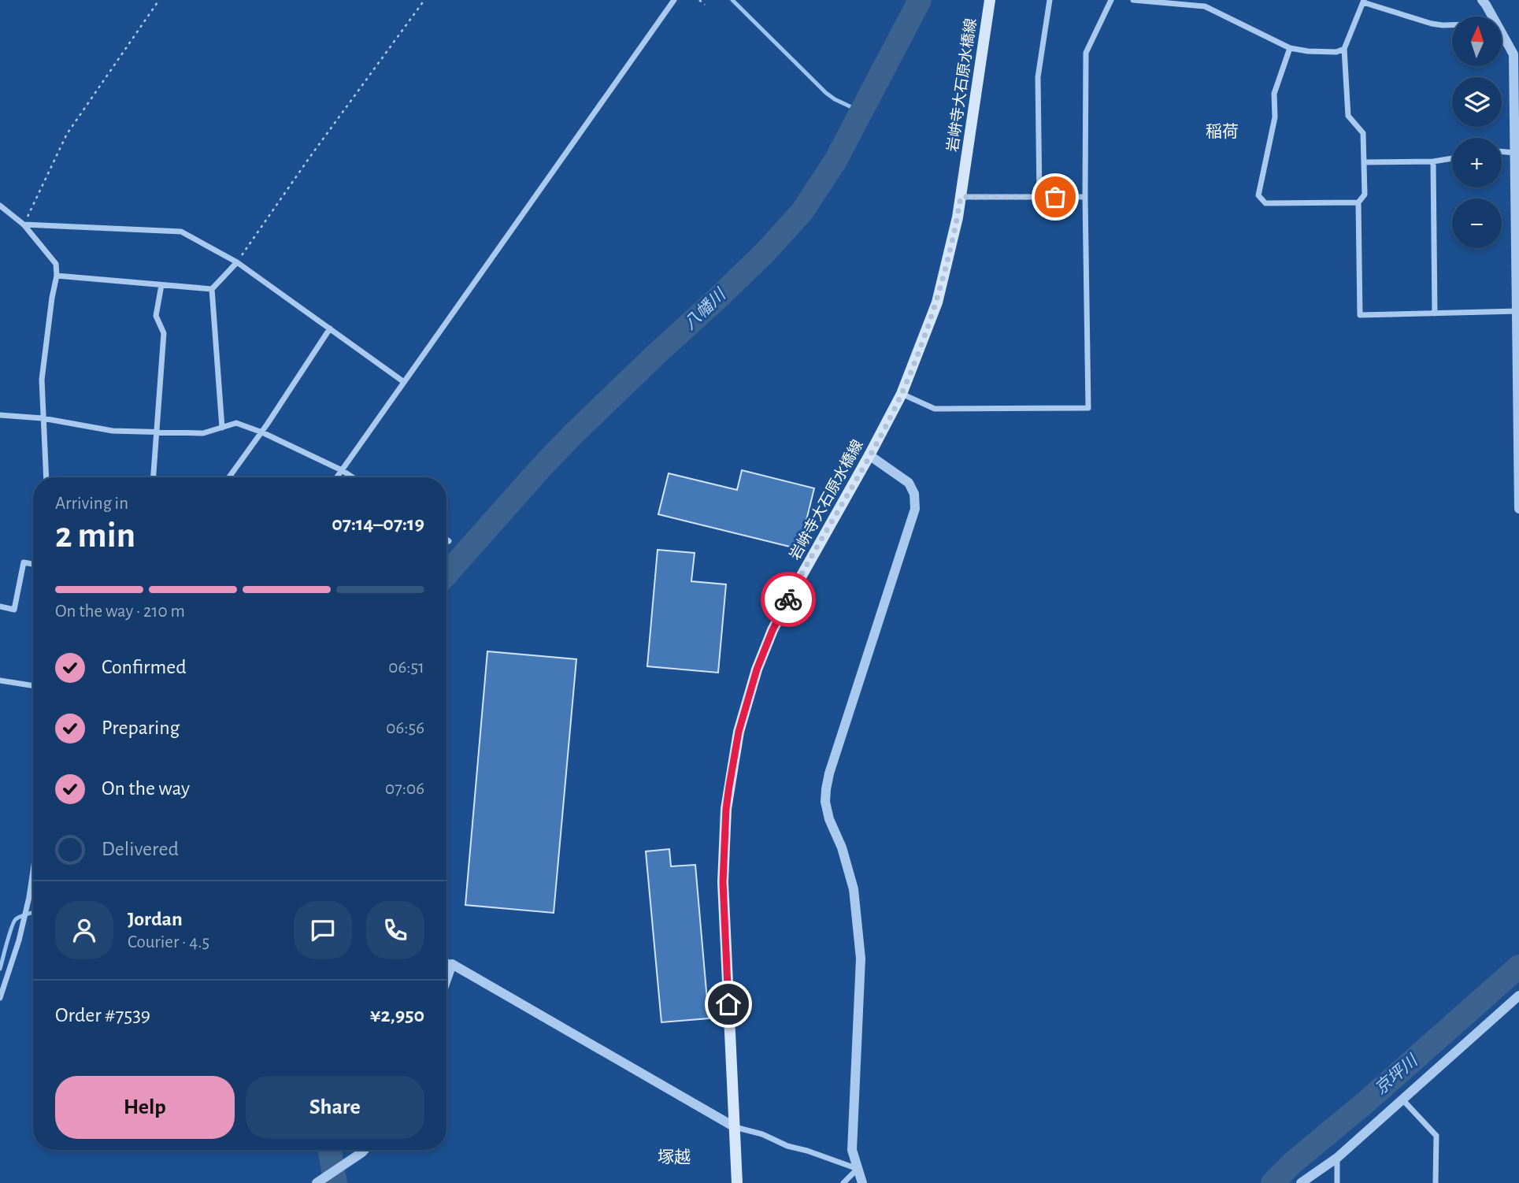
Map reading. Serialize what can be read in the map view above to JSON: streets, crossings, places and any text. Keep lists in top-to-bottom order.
{
  "streets": {
    "main road": ["岩峅寺大石原水橋線"]
  },
  "districts": ["稲荷", "塚越"],
  "water": ["八幡川", "京坪川"],
  "north": "top",
  "page": {
    "map_buttons": ["+", "−"],
    "heading": ["2 min", "Arriving in", "07:14–07:19"],
    "panel": [
      "Jordan",
      "Courier · 4.5",
      "Order #7539",
      "¥2,950"
    ],
    "bar": "On the way · 210 m",
    "list": [
      ["Confirmed", "06:51"],
      ["Preparing", "06:56"],
      ["On the way", "07:06"],
      "Delivered"
    ],
    "buttons": ["Help", "Share"]
  }
}
